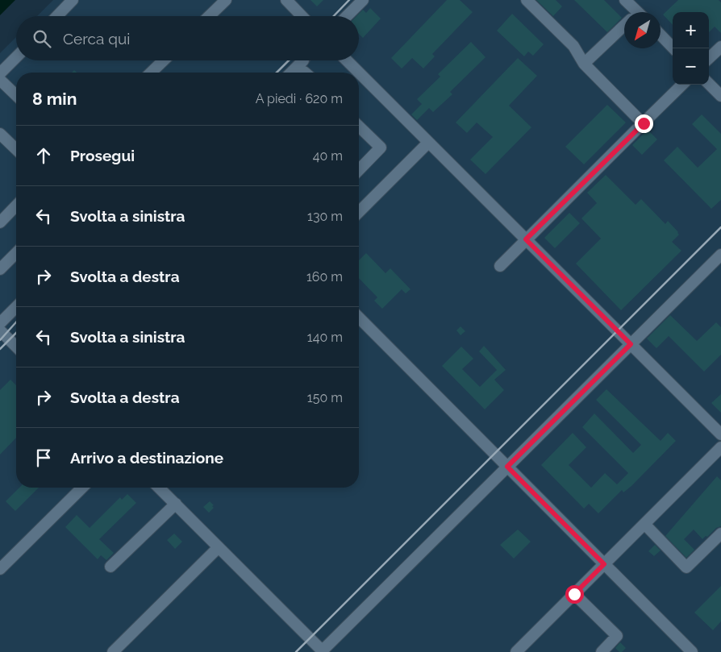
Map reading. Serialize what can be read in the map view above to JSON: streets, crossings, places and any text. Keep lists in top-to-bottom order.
{
  "north": "bottom left",
  "page": {
    "map_buttons": ["+", "−"],
    "search": "Cerca qui",
    "heading": ["8 min", "A piedi · 620 m"],
    "list": [
      ["Prosegui", "40 m"],
      ["Svolta a sinistra", "130 m"],
      ["Svolta a destra", "160 m"],
      ["Svolta a sinistra", "140 m"],
      ["Svolta a destra", "150 m"],
      "Arrivo a destinazione"
    ]
  }
}
